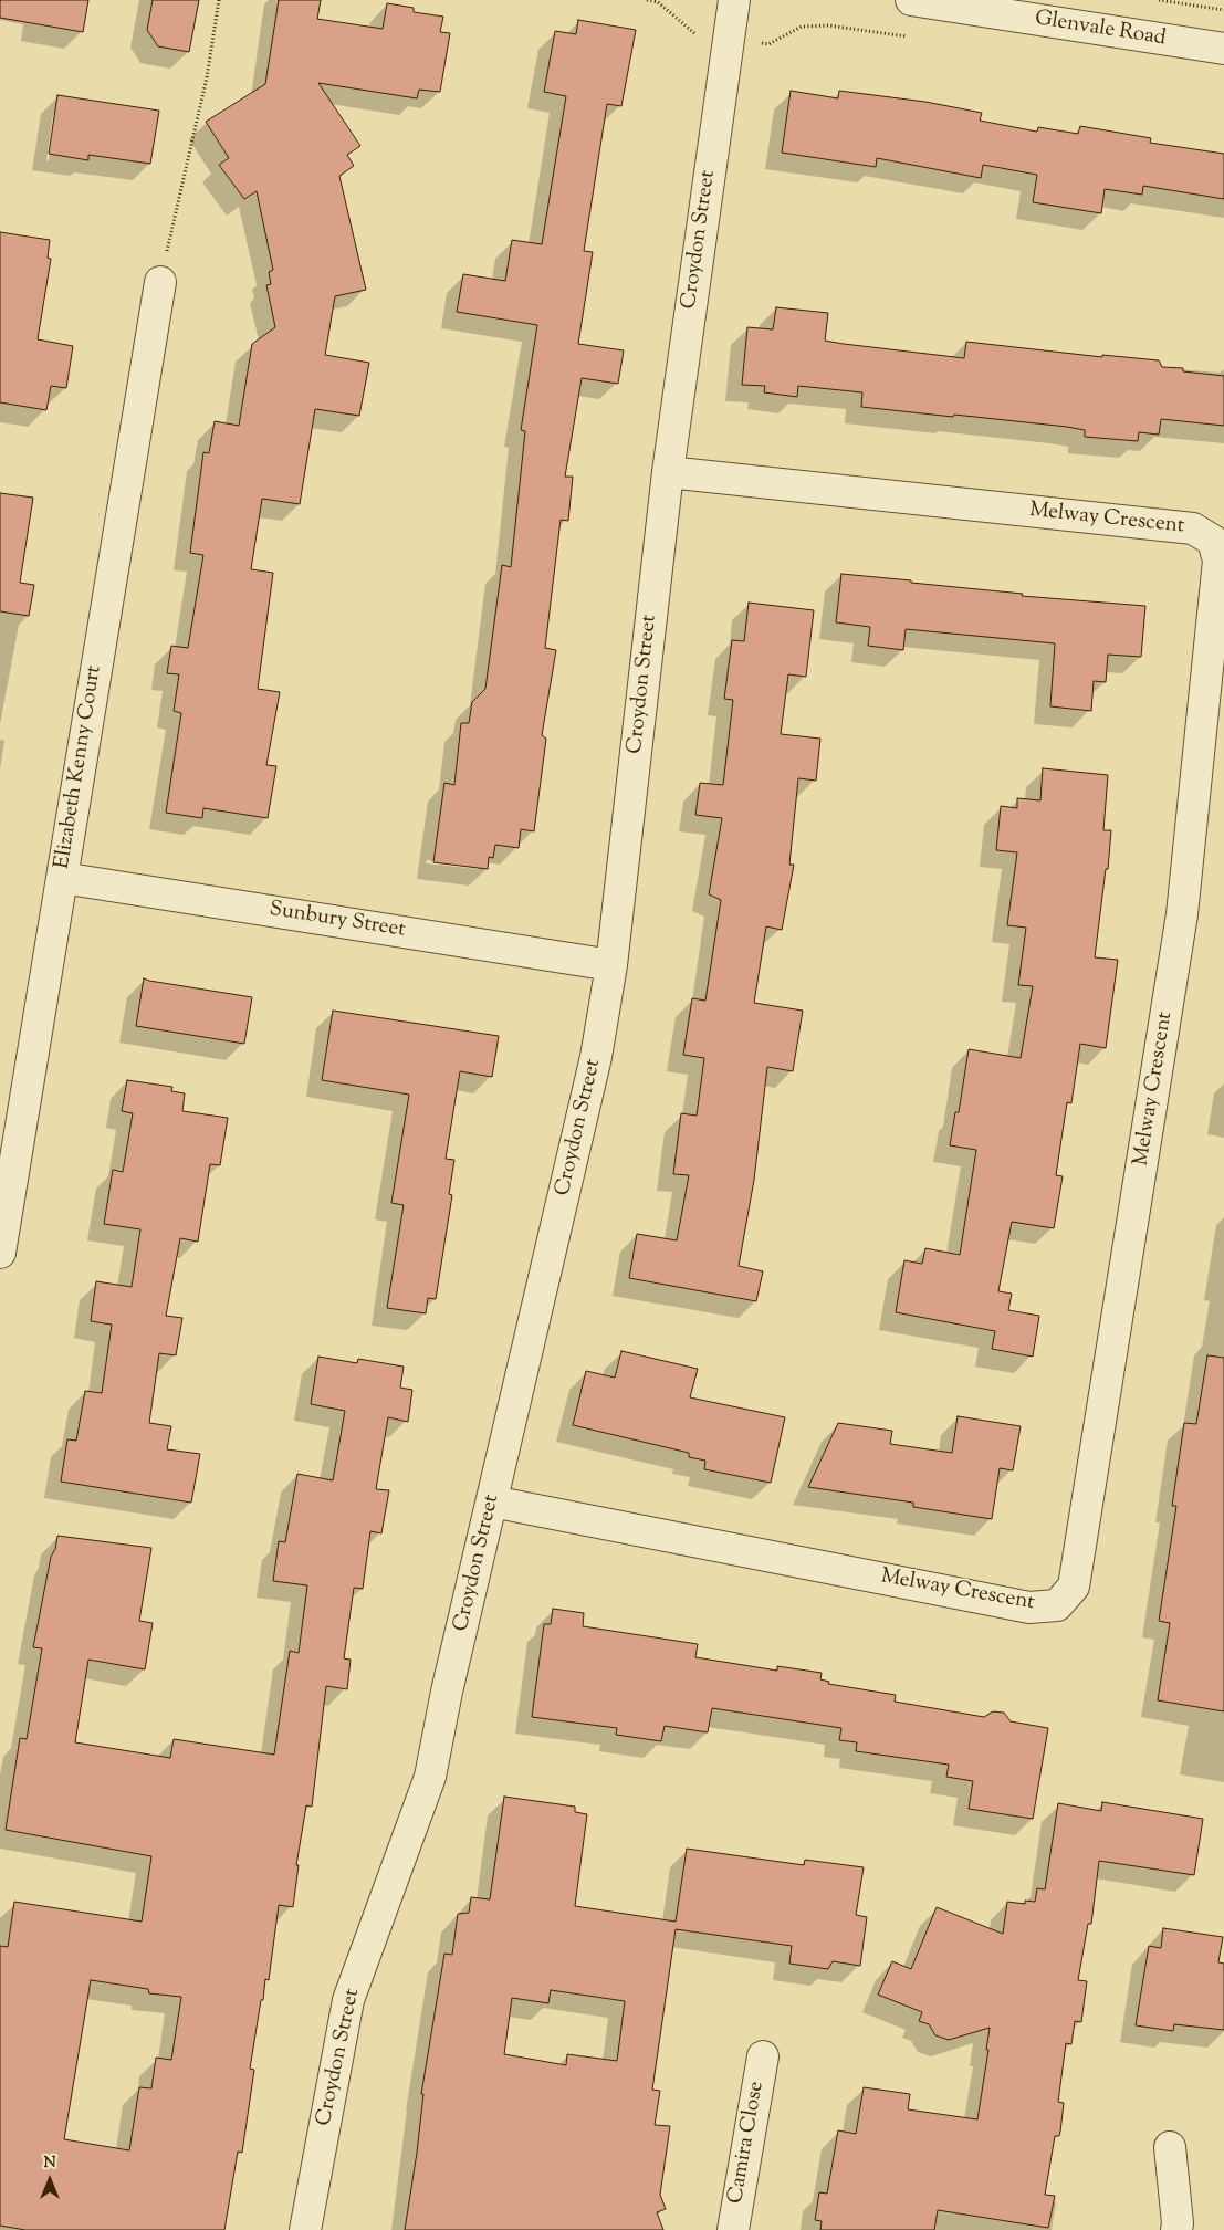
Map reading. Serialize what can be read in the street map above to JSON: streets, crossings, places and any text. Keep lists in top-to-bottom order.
{
  "streets": {
    "street": [
      "Glenvale Road",
      "Croydon Street",
      "Melway Crescent",
      "Elizabeth Kenny Court",
      "Sunbury Street",
      "Camira Close"
    ]
  },
  "crossings": [
    ["Croydon Street", "Melway Crescent"],
    ["Croydon Street", "Sunbury Street"],
    ["Elizabeth Kenny Court", "Sunbury Street"]
  ],
  "north": "top"
}
